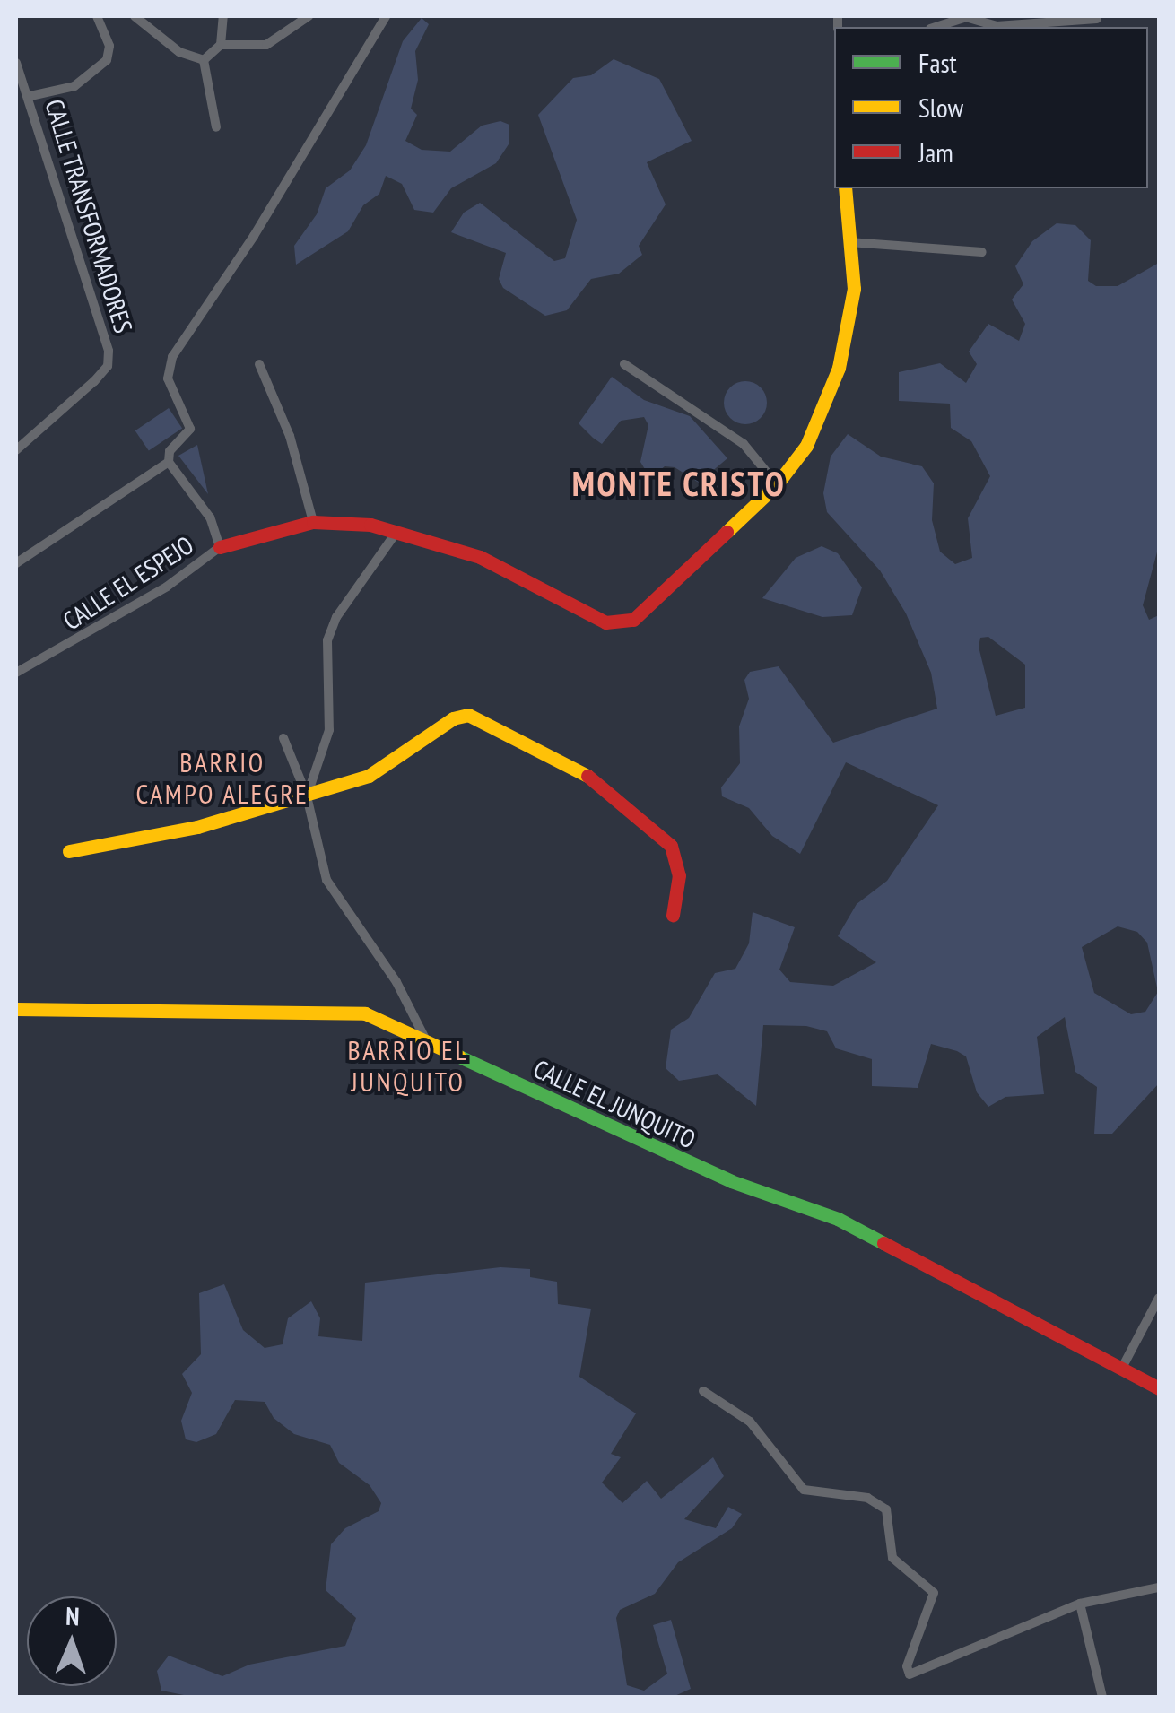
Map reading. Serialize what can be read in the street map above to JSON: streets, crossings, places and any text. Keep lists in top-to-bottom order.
{
  "streets": {
    "street": ["CALLE TRANSFORMADORES", "CALLE EL ESPEJO", "CALLE EL JUNQUITO"]
  },
  "districts": ["MONTE CRISTO", "BARRIO CAMPO ALEGRE", "BARRIO EL JUNQUITO"],
  "legend": ["Fast", "Slow", "Jam"],
  "north": "top"
}
